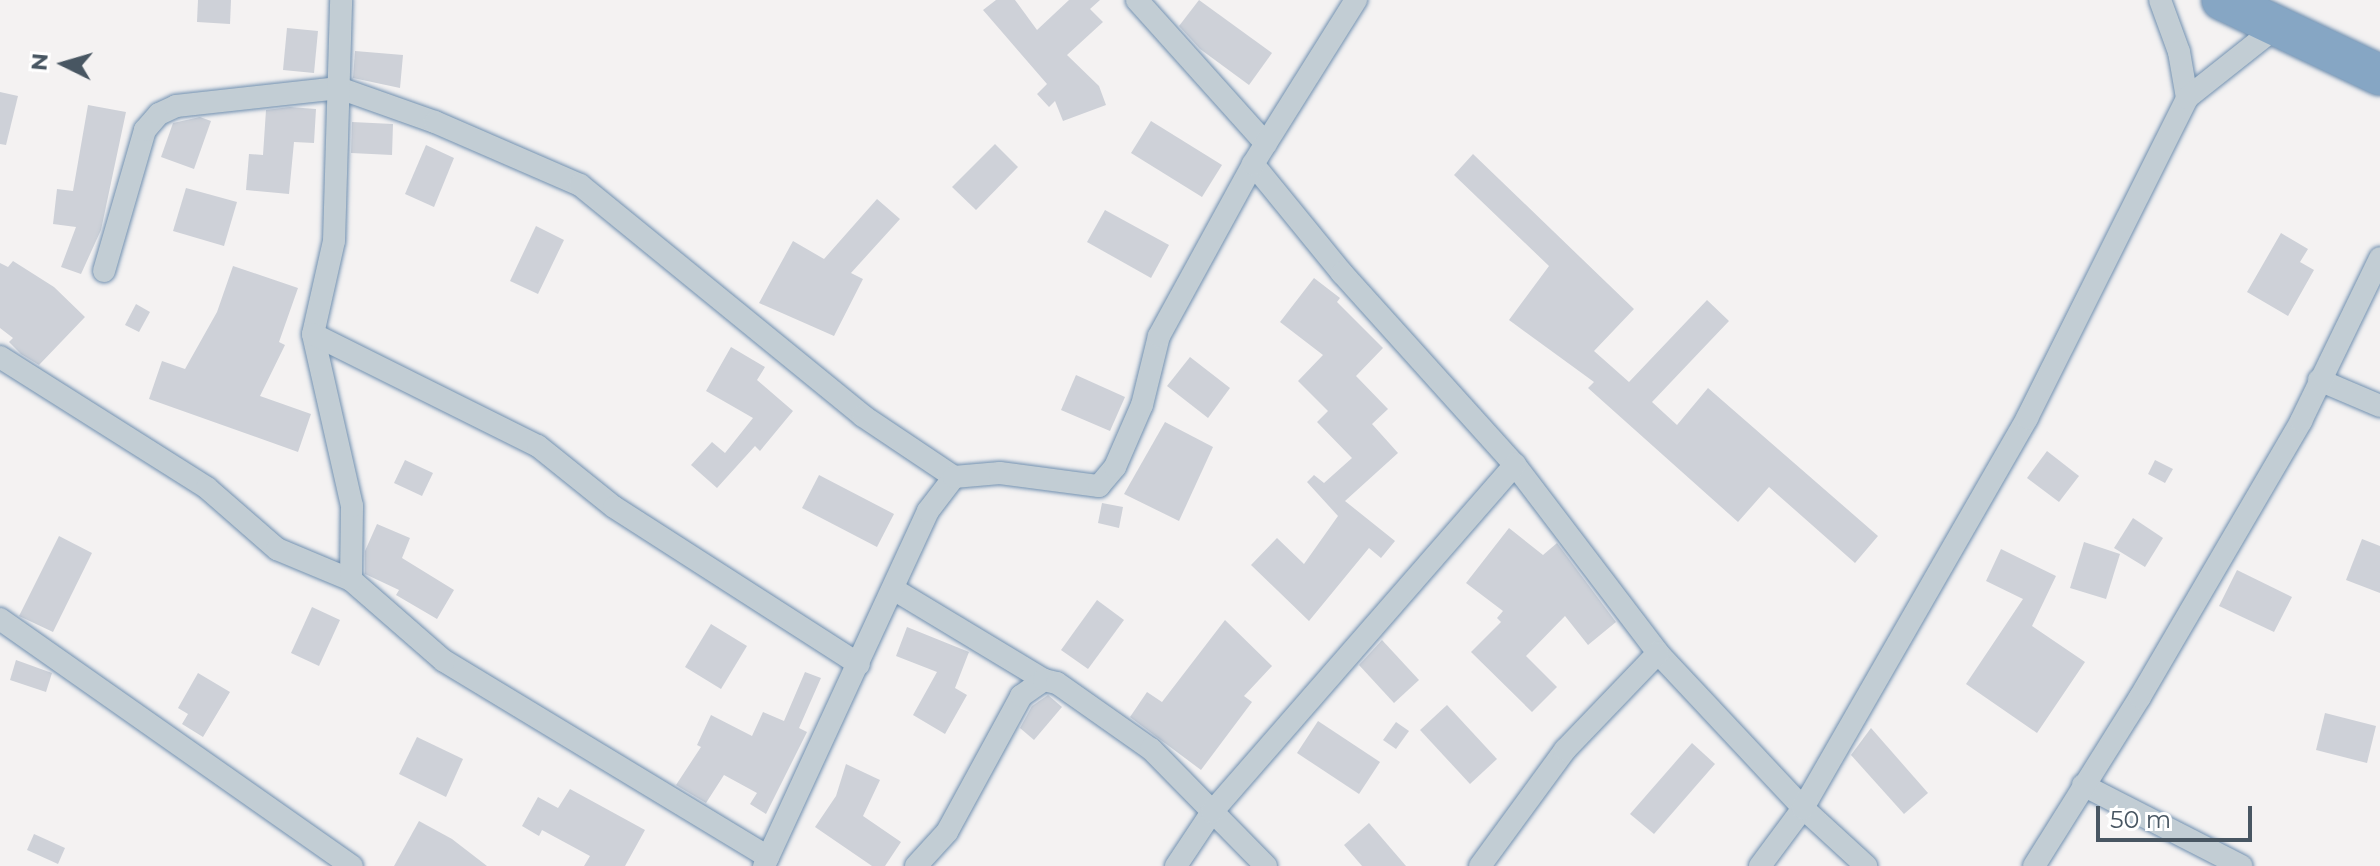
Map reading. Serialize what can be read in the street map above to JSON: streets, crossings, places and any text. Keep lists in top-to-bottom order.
{
  "scale_bar": "50 m",
  "north": "left"
}
